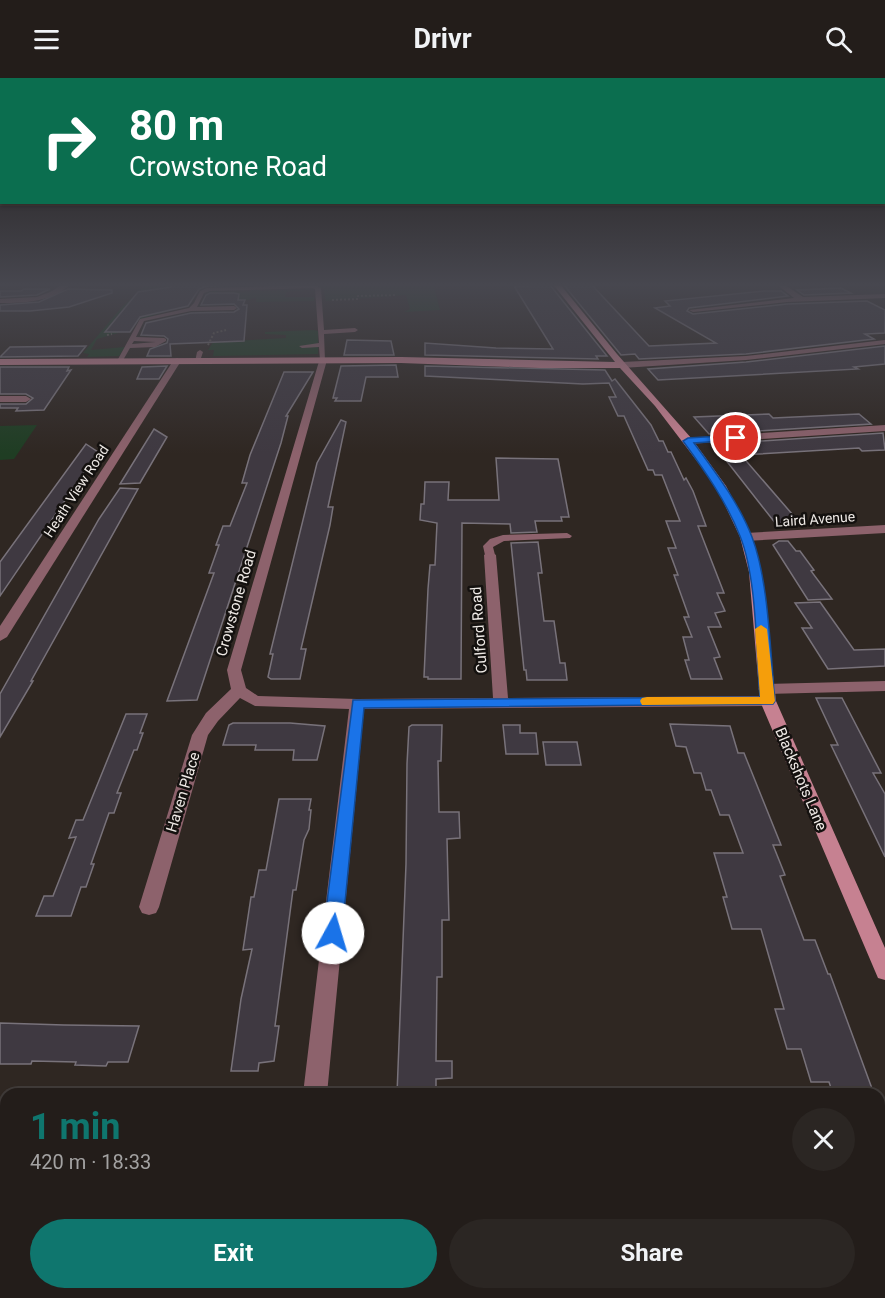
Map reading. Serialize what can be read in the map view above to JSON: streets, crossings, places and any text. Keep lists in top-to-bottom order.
{
  "streets": {
    "street": [
      "Heath View Road",
      "Laird Avenue",
      "Crowstone Road",
      "Culford Road",
      "Blackshots Lane",
      "Haven Place"
    ]
  },
  "crossings": [
    ["Laird Avenue", "Blackshots Lane"],
    ["Crowstone Road", "Haven Place"]
  ],
  "page": {
    "header": "Drivr",
    "turn": ["80 m", "Crowstone Road"],
    "heading": ["1 min", "420 m · 18:33"],
    "buttons": ["Exit", "Share"]
  }
}
